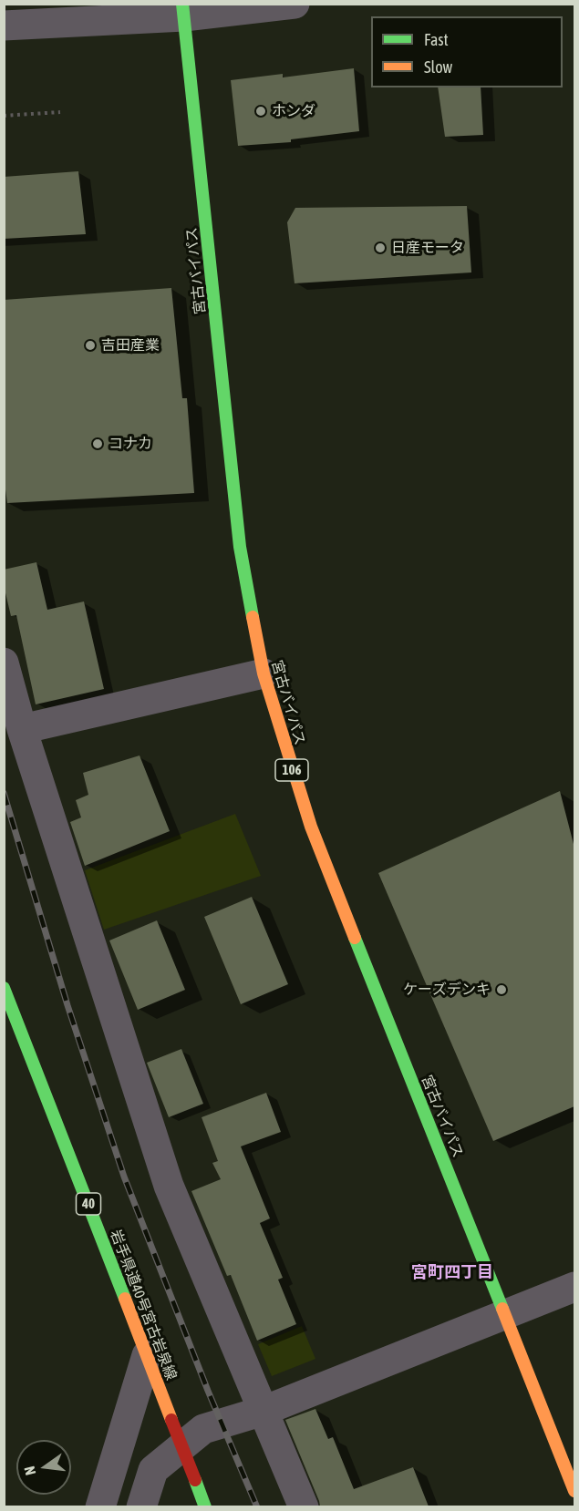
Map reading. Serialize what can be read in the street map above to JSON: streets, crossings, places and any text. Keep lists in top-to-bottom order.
{
  "streets": {
    "main road": [
      "宮古バイパス",
      "106",
      "40",
      "岩手県道40号宮古岩泉線"
    ]
  },
  "districts": ["宮町四丁目"],
  "places": [
    "ホンダ",
    "日産モータ",
    "吉田産業",
    "コナカ",
    "ケーズデンキ"
  ],
  "legend": ["Fast", "Slow"],
  "north": "left"
}
